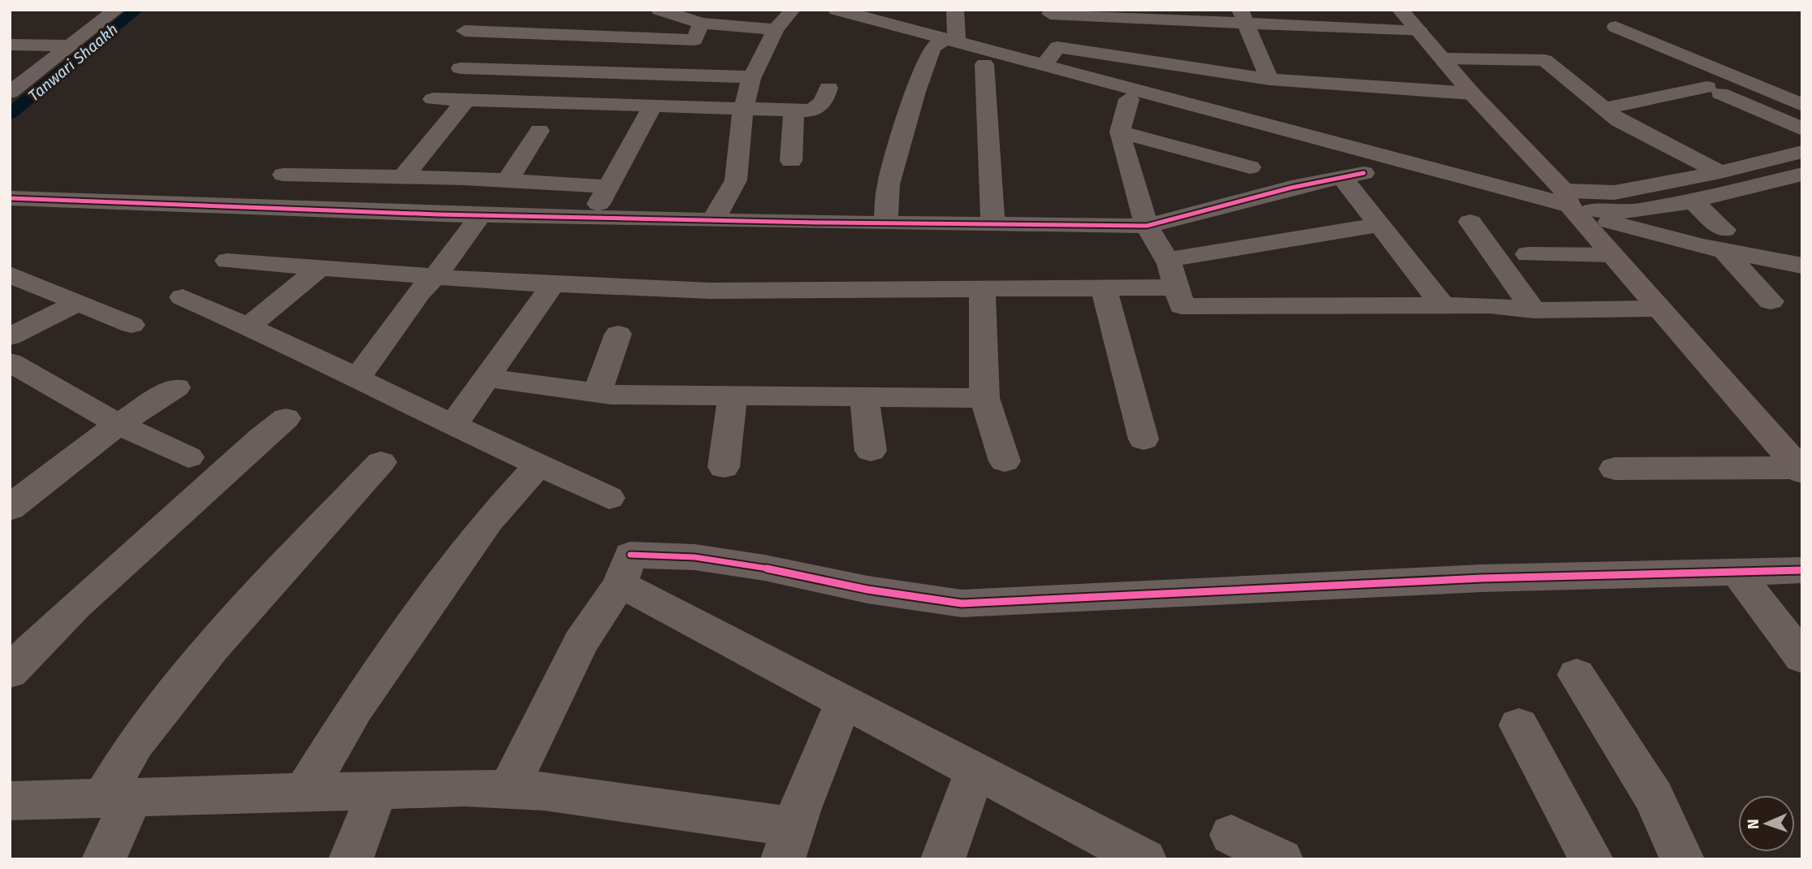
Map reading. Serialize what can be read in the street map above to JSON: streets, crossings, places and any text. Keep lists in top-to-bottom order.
{
  "water": ["Tanwari Shaakh"],
  "north": "left"
}
